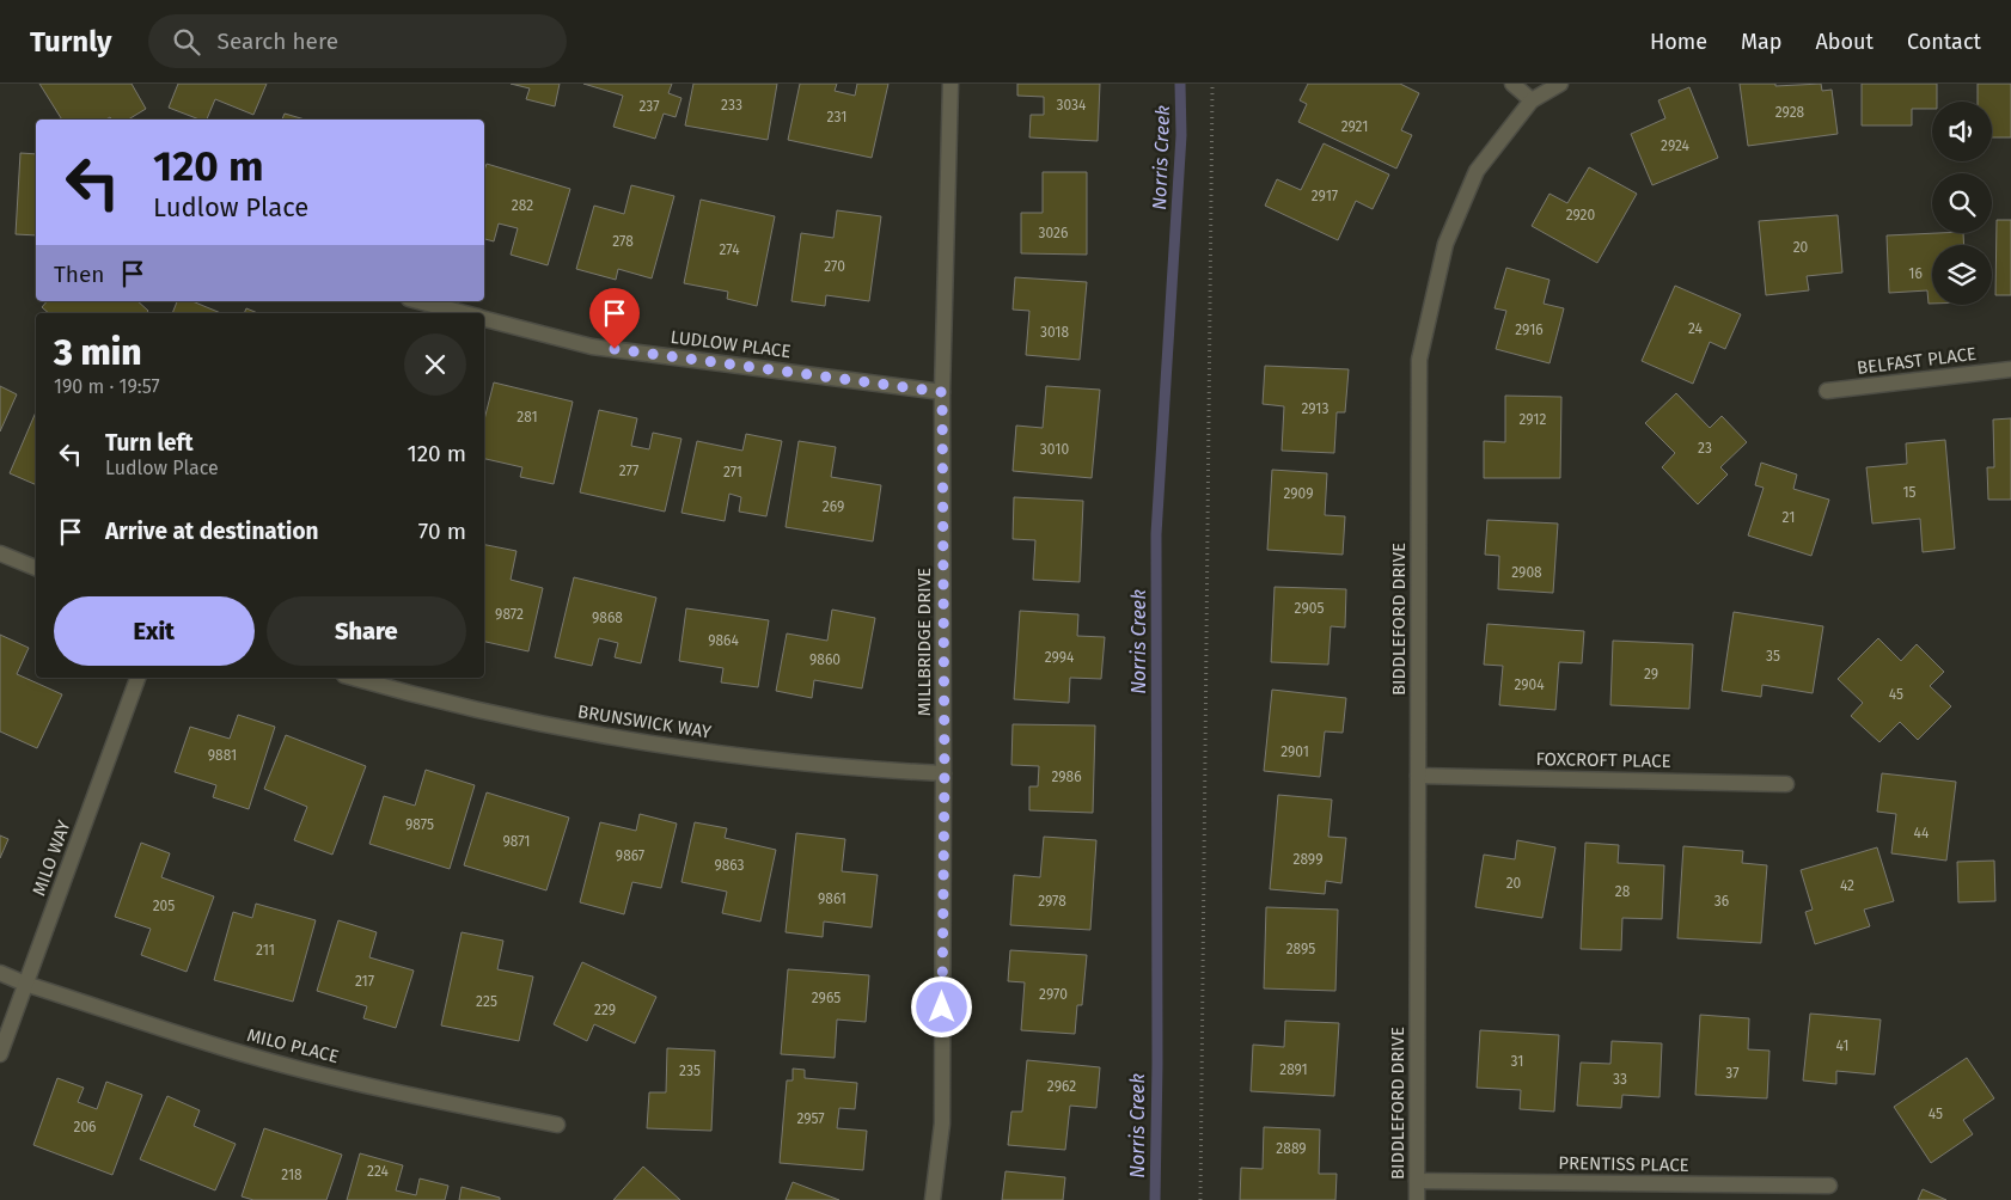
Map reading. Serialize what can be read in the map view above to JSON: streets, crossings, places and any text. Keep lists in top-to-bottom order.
{
  "streets": {
    "street": [
      "LUDLOW PLACE",
      "BELFAST PLACE",
      "BIDDLEFORD DRIVE",
      "MILLBRIDGE DRIVE",
      "BRUNSWICK WAY",
      "FOXCROFT PLACE",
      "MILO WAY",
      "MILO PLACE",
      "PRENTISS PLACE"
    ]
  },
  "crossings": [
    ["LUDLOW PLACE", "MILLBRIDGE DRIVE"],
    ["BIDDLEFORD DRIVE", "FOXCROFT PLACE"],
    ["BIDDLEFORD DRIVE", "PRENTISS PLACE"],
    ["MILLBRIDGE DRIVE", "BRUNSWICK WAY"],
    ["MILO WAY", "MILO PLACE"]
  ],
  "water": ["Norris Creek"],
  "house_numbers": [
    "233",
    "3034",
    "237",
    "2928",
    "231",
    "2921",
    "2924",
    "2917",
    "282",
    "2920",
    "3026",
    "278",
    "20",
    "274",
    "270",
    "16",
    "24",
    "2916",
    "3018",
    "2913",
    "281",
    "2912",
    "23",
    "3010",
    "277",
    "271",
    "15",
    "2909",
    "269",
    "21",
    "2908",
    "2905",
    "9872",
    "9868",
    "9864",
    "35",
    "2994",
    "9860",
    "29",
    "2904",
    "45",
    "2901",
    "9881",
    "2986",
    "9875",
    "44",
    "9871",
    "9867",
    "2899",
    "9863",
    "20",
    "42",
    "28",
    "9861",
    "2978",
    "36",
    "205",
    "2895",
    "211",
    "217",
    "2970",
    "2965",
    "225",
    "229",
    "41",
    "31",
    "2891",
    "235",
    "37",
    "33",
    "2962",
    "45",
    "2957",
    "206",
    "2889",
    "224",
    "218"
  ],
  "page": {
    "header": "Turnly",
    "search": "Search here",
    "nav": [
      "Home",
      "Map",
      "About",
      "Contact"
    ],
    "turn": ["120 m", "Ludlow Place"],
    "then": "Then",
    "heading": ["3 min", "190 m · 19:57"],
    "list": [
      {
        "name": "Turn left",
        "note": "Ludlow Place",
        "value": "120 m"
      },
      {
        "name": "Arrive at destination",
        "value": "70 m"
      }
    ],
    "buttons": ["Exit", "Share"]
  }
}
